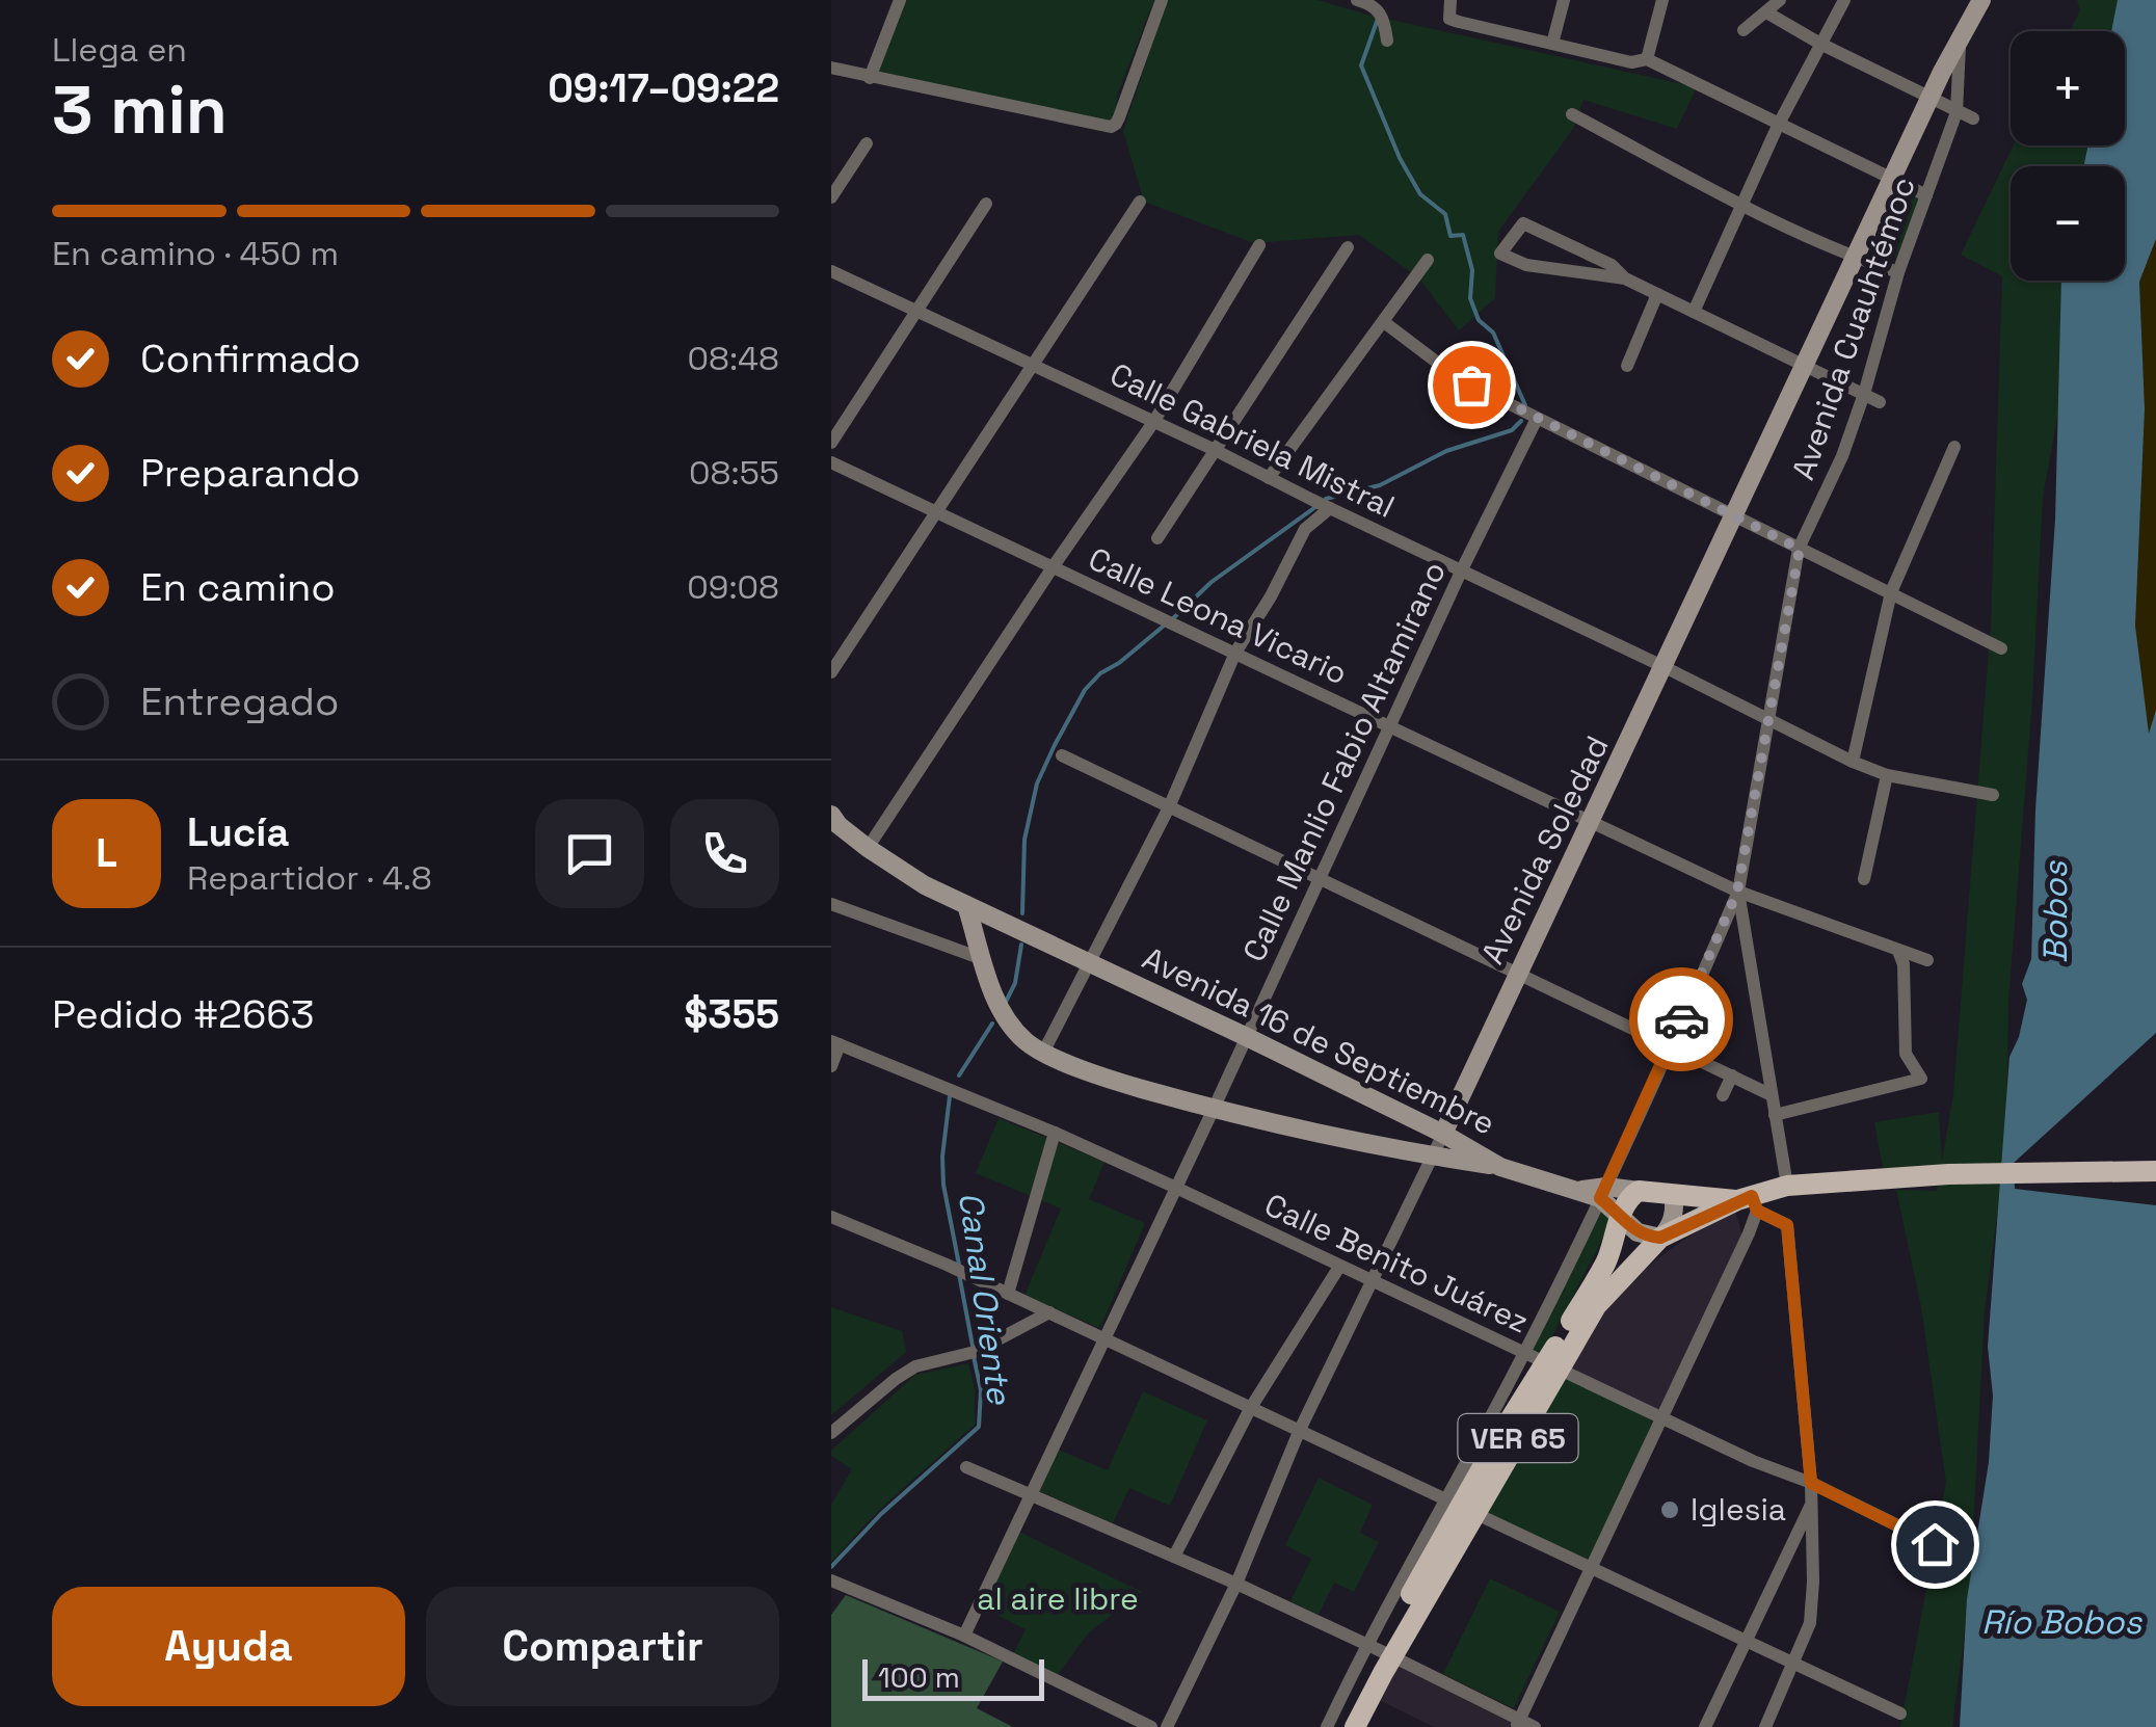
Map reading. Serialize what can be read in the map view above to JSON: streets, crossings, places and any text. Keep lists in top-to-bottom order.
{
  "streets": {
    "main road": ["Avenida Soledad", "Avenida 16 de Septiembre", "VER 65"],
    "street": [
      "Avenida Cuauhtémoc",
      "Calle Gabriela Mistral",
      "Calle Leona Vicario",
      "Calle Manlio Fabio Altamirano",
      "Calle Benito Juárez"
    ]
  },
  "crossings": [
    ["Avenida Cuauhtémoc", "Calle Gabriela Mistral"],
    ["Avenida Cuauhtémoc", "Calle Leona Vicario"],
    ["Avenida Cuauhtémoc", "Avenida Soledad"],
    ["Avenida Cuauhtémoc", "VER 65"],
    ["Calle Gabriela Mistral", "Calle Manlio Fabio Altamirano"],
    ["Calle Gabriela Mistral", "Avenida Soledad"],
    ["Calle Leona Vicario", "Calle Manlio Fabio Altamirano"],
    ["Calle Leona Vicario", "Avenida Soledad"],
    ["Calle Manlio Fabio Altamirano", "Avenida 16 de Septiembre"],
    ["Calle Manlio Fabio Altamirano", "Calle Benito Juárez"],
    ["Avenida Soledad", "Avenida 16 de Septiembre"],
    ["Avenida Soledad", "Calle Benito Juárez"],
    ["Avenida 16 de Septiembre", "VER 65"],
    ["Calle Benito Juárez", "VER 65"]
  ],
  "water": ["Bobos", "Canal Oriente", "Río Bobos"],
  "parks": ["al aire libre"],
  "places": ["Iglesia"],
  "scale_bar": "100 m",
  "page": {
    "heading": ["3 min", "Llega en", "09:17–09:22"],
    "panel": [
      "Lucía",
      "Repartidor · 4.8",
      "Pedido #2663",
      "$355"
    ],
    "map_buttons": ["+", "−"],
    "bar": "En camino · 450 m",
    "list": [
      ["Confirmado", "08:48"],
      ["Preparando", "08:55"],
      ["En camino", "09:08"],
      "Entregado"
    ],
    "round": "L",
    "buttons": ["Ayuda", "Compartir"],
    "scale": "100 m"
  }
}
